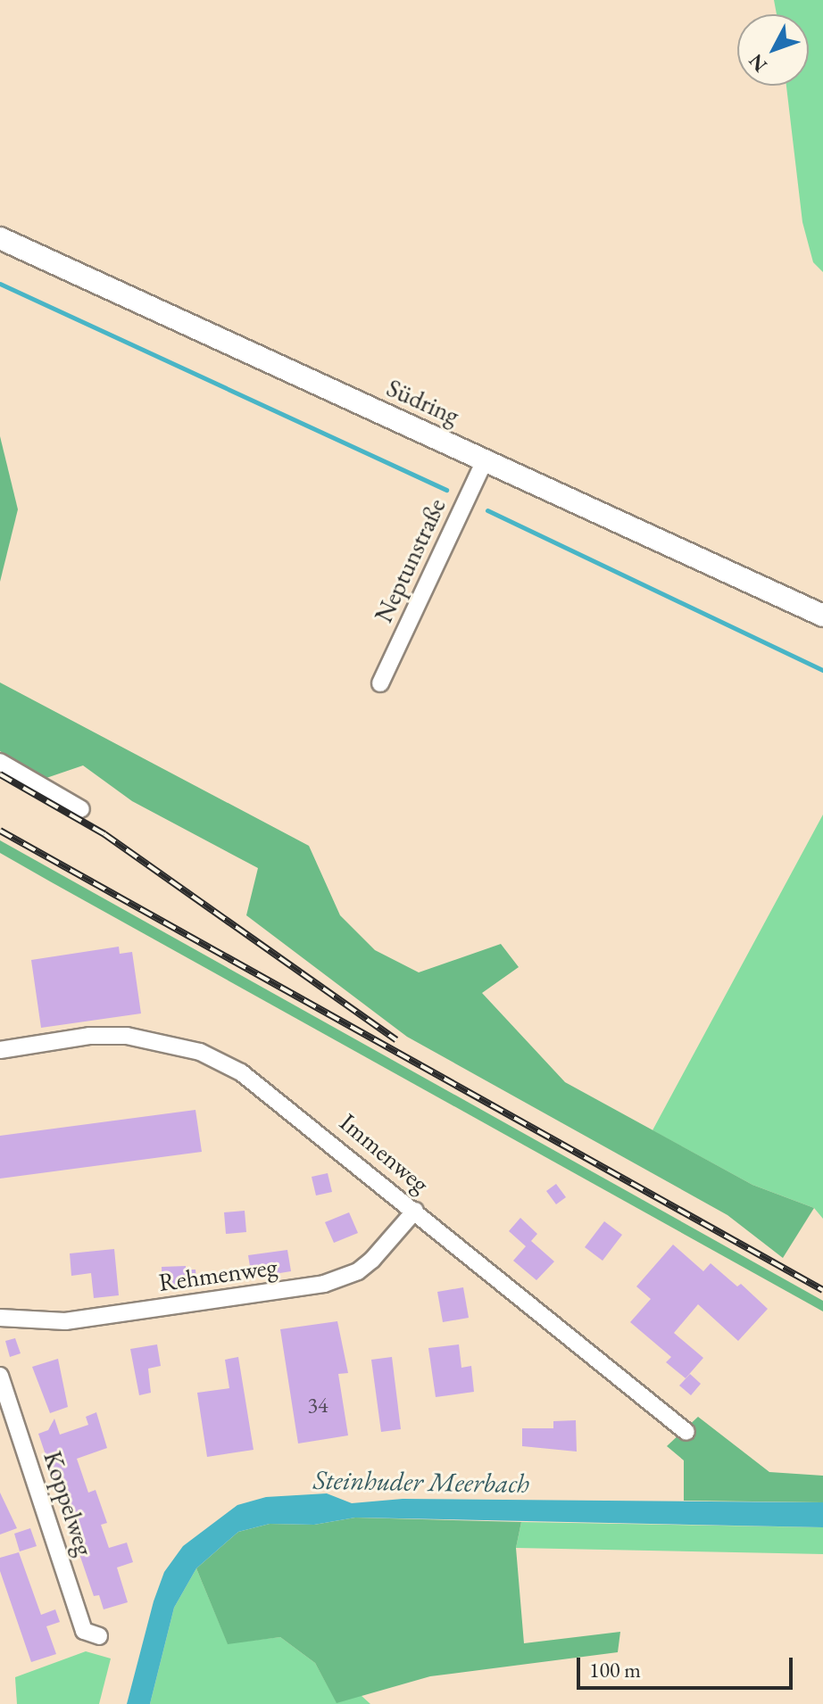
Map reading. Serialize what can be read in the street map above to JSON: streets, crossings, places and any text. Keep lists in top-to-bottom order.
{
  "streets": {
    "main road": ["Südring"],
    "street": [
      "Neptunstraße",
      "Immenweg",
      "Rehmenweg",
      "Koppelweg"
    ]
  },
  "crossings": [
    ["Südring", "Neptunstraße"],
    ["Immenweg", "Rehmenweg"]
  ],
  "water": ["Steinhuder Meerbach"],
  "house_numbers": ["34"],
  "scale_bar": "100 m",
  "north": "bottom left"
}
